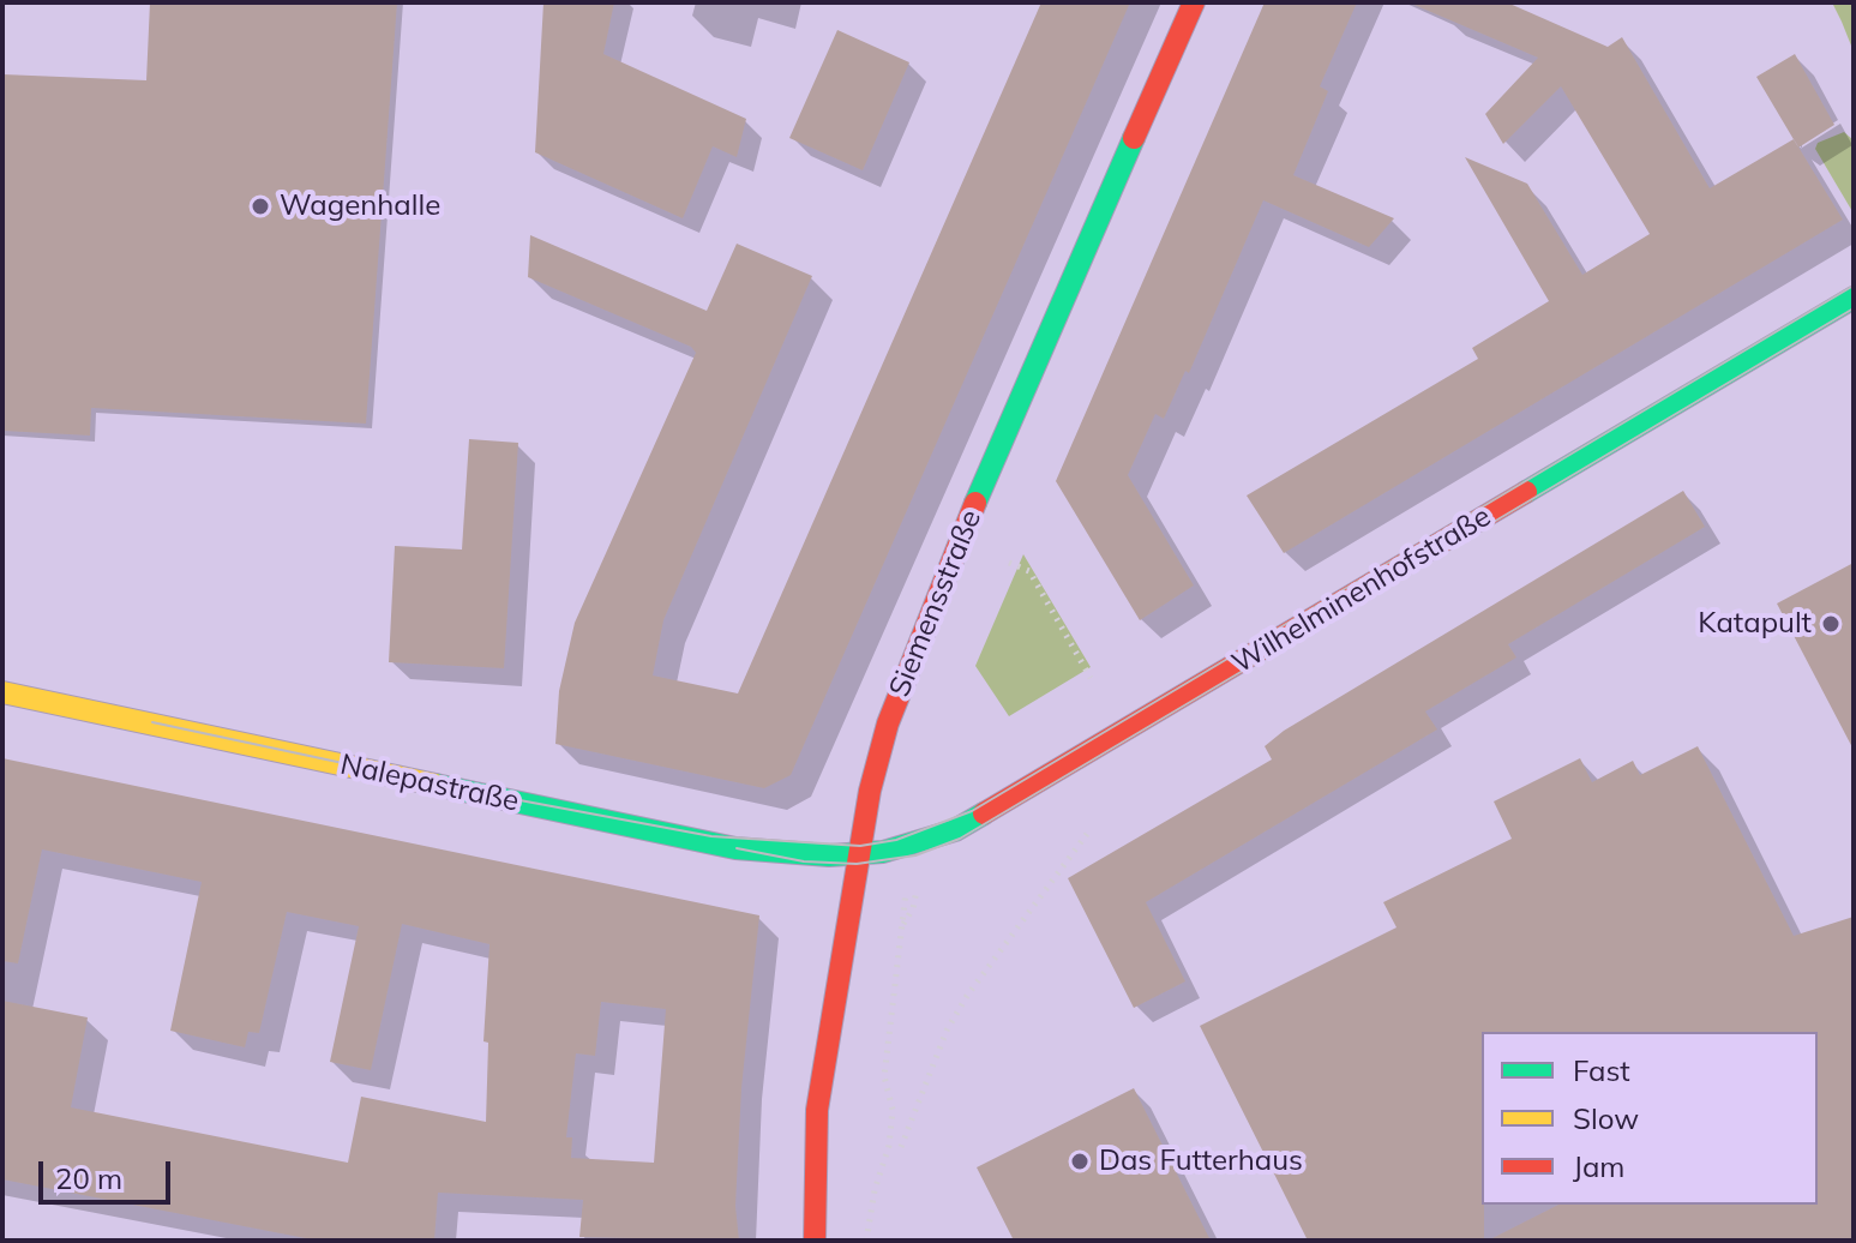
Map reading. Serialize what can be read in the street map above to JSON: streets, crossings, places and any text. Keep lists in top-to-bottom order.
{
  "streets": {
    "street": ["Wilhelminenhofstraße", "Siemensstraße", "Nalepastraße"]
  },
  "crossings": [
    ["Wilhelminenhofstraße", "Siemensstraße"],
    ["Wilhelminenhofstraße", "Nalepastraße"],
    ["Siemensstraße", "Nalepastraße"]
  ],
  "places": ["Wagenhalle", "Katapult", "Das Futterhaus"],
  "legend": ["Fast", "Slow", "Jam"],
  "scale_bar": "20 m"
}
